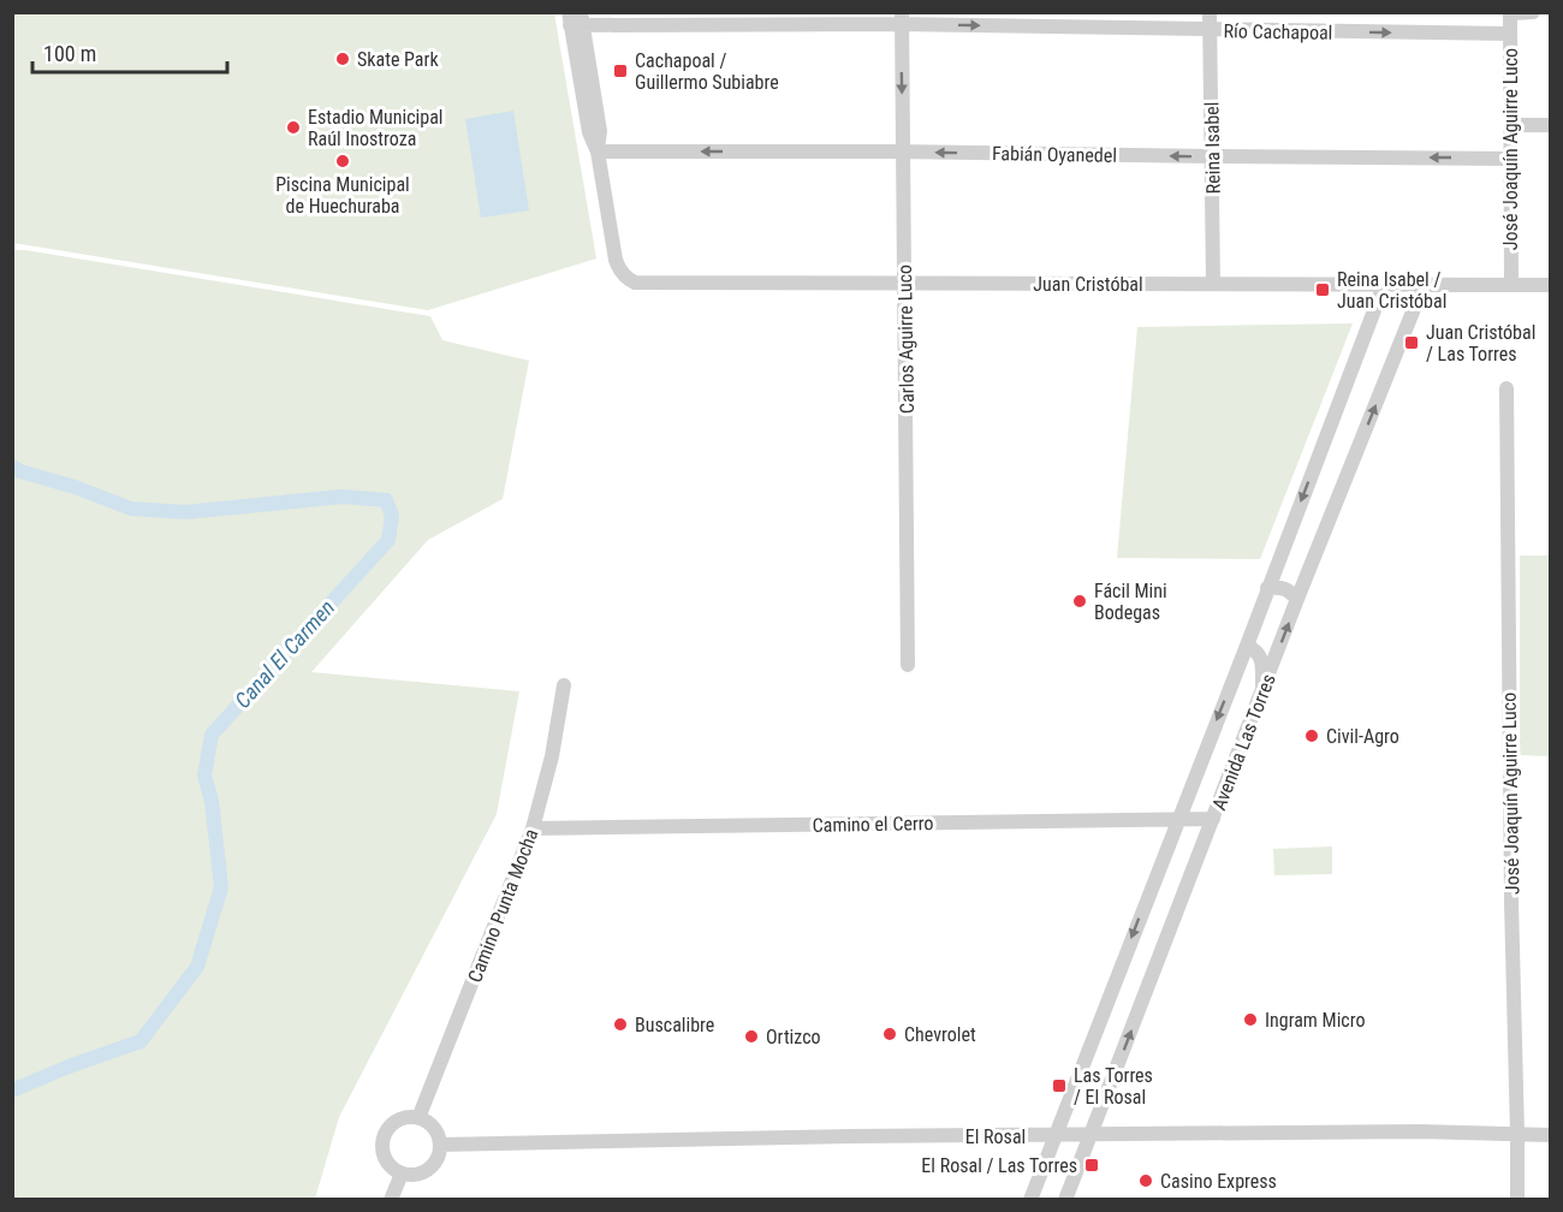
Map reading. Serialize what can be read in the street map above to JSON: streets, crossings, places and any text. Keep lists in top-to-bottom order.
{
  "streets": {
    "street": [
      "Río Cachapoal",
      "Reina Isabel",
      "José Joaquín Aguirre Luco",
      "Fabián Oyanedel",
      "Juan Cristóbal",
      "Carlos Aguirre Luco",
      "Avenida Las Torres",
      "Camino el Cerro",
      "Camino Punta Mocha",
      "El Rosal"
    ]
  },
  "crossings": [
    ["Río Cachapoal", "Reina Isabel"],
    ["Río Cachapoal", "José Joaquín Aguirre Luco"],
    ["Río Cachapoal", "Carlos Aguirre Luco"],
    ["Reina Isabel", "Fabián Oyanedel"],
    ["Reina Isabel", "Juan Cristóbal"],
    ["José Joaquín Aguirre Luco", "Fabián Oyanedel"],
    ["José Joaquín Aguirre Luco", "Juan Cristóbal"],
    ["José Joaquín Aguirre Luco", "El Rosal"],
    ["Fabián Oyanedel", "Juan Cristóbal"],
    ["Fabián Oyanedel", "Carlos Aguirre Luco"],
    ["Juan Cristóbal", "Carlos Aguirre Luco"],
    ["Juan Cristóbal", "Avenida Las Torres"],
    ["Avenida Las Torres", "Camino el Cerro"],
    ["Avenida Las Torres", "El Rosal"],
    ["Camino el Cerro", "Camino Punta Mocha"],
    ["Camino Punta Mocha", "El Rosal"]
  ],
  "one_way": ["Río Cachapoal", "Fabián Oyanedel"],
  "water": ["Canal El Carmen"],
  "places": {
    "other": [
      "Skate Park",
      "Estadio Municipal Raúl Inostroza",
      "Piscina Municipal de Huechuraba",
      "Fácil Mini Bodegas",
      "Civil-Agro",
      "Ingram Micro",
      "Buscalibre",
      "Chevrolet",
      "Ortizco",
      "Casino Express"
    ],
    "transit": [
      "Cachapoal / Guillermo Subiabre",
      "Reina Isabel / Juan Cristóbal",
      "Juan Cristóbal / Las Torres",
      "Las Torres / El Rosal",
      "El Rosal / Las Torres"
    ]
  },
  "scale_bar": "100 m"
}
